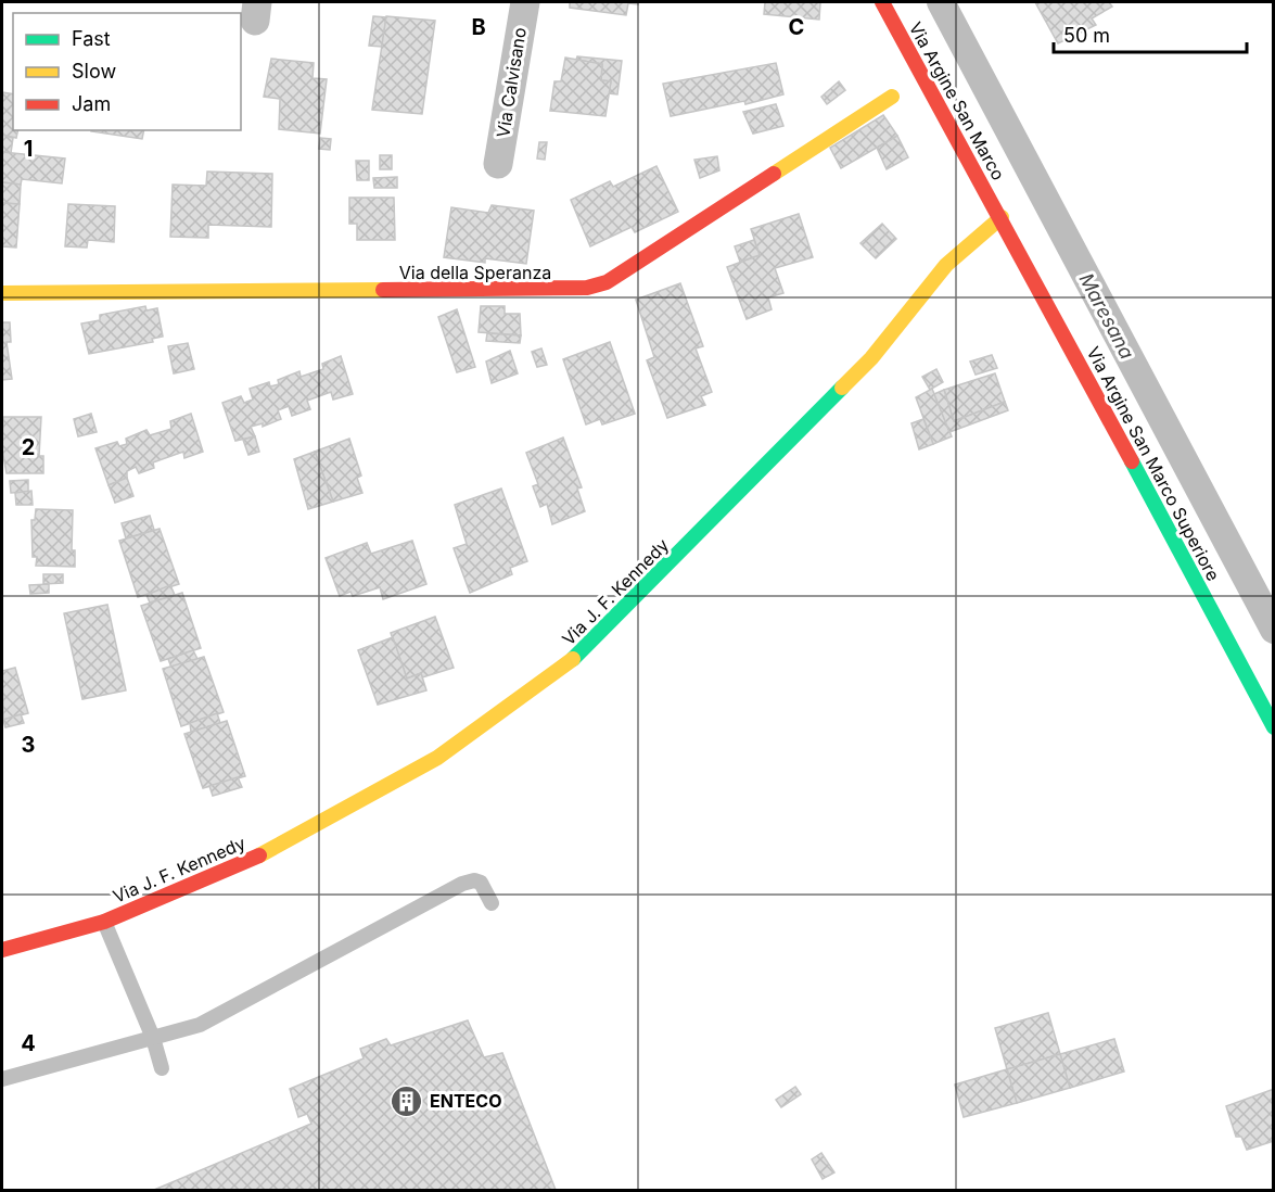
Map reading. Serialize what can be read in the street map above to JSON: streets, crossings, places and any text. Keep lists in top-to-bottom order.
{
  "streets": {
    "street": [
      "Via Calvisano",
      "Via Argine San Marco",
      "Via della Speranza",
      "Via Argine San Marco Superiore",
      "Via J. F. Kennedy"
    ]
  },
  "crossings": [
    ["Via Argine San Marco", "Via Argine San Marco Superiore"],
    ["Via Argine San Marco", "Via J. F. Kennedy"],
    ["Via Argine San Marco Superiore", "Via J. F. Kennedy"]
  ],
  "water": ["Maresana"],
  "places": {
    "building": ["ENTECO"]
  },
  "legend": ["Fast", "Slow", "Jam"],
  "scale_bar": "50 m",
  "grid": {
    "columns": ["B", "C"],
    "rows": [
      "1",
      "2",
      "3",
      "4"
    ]
  }
}
